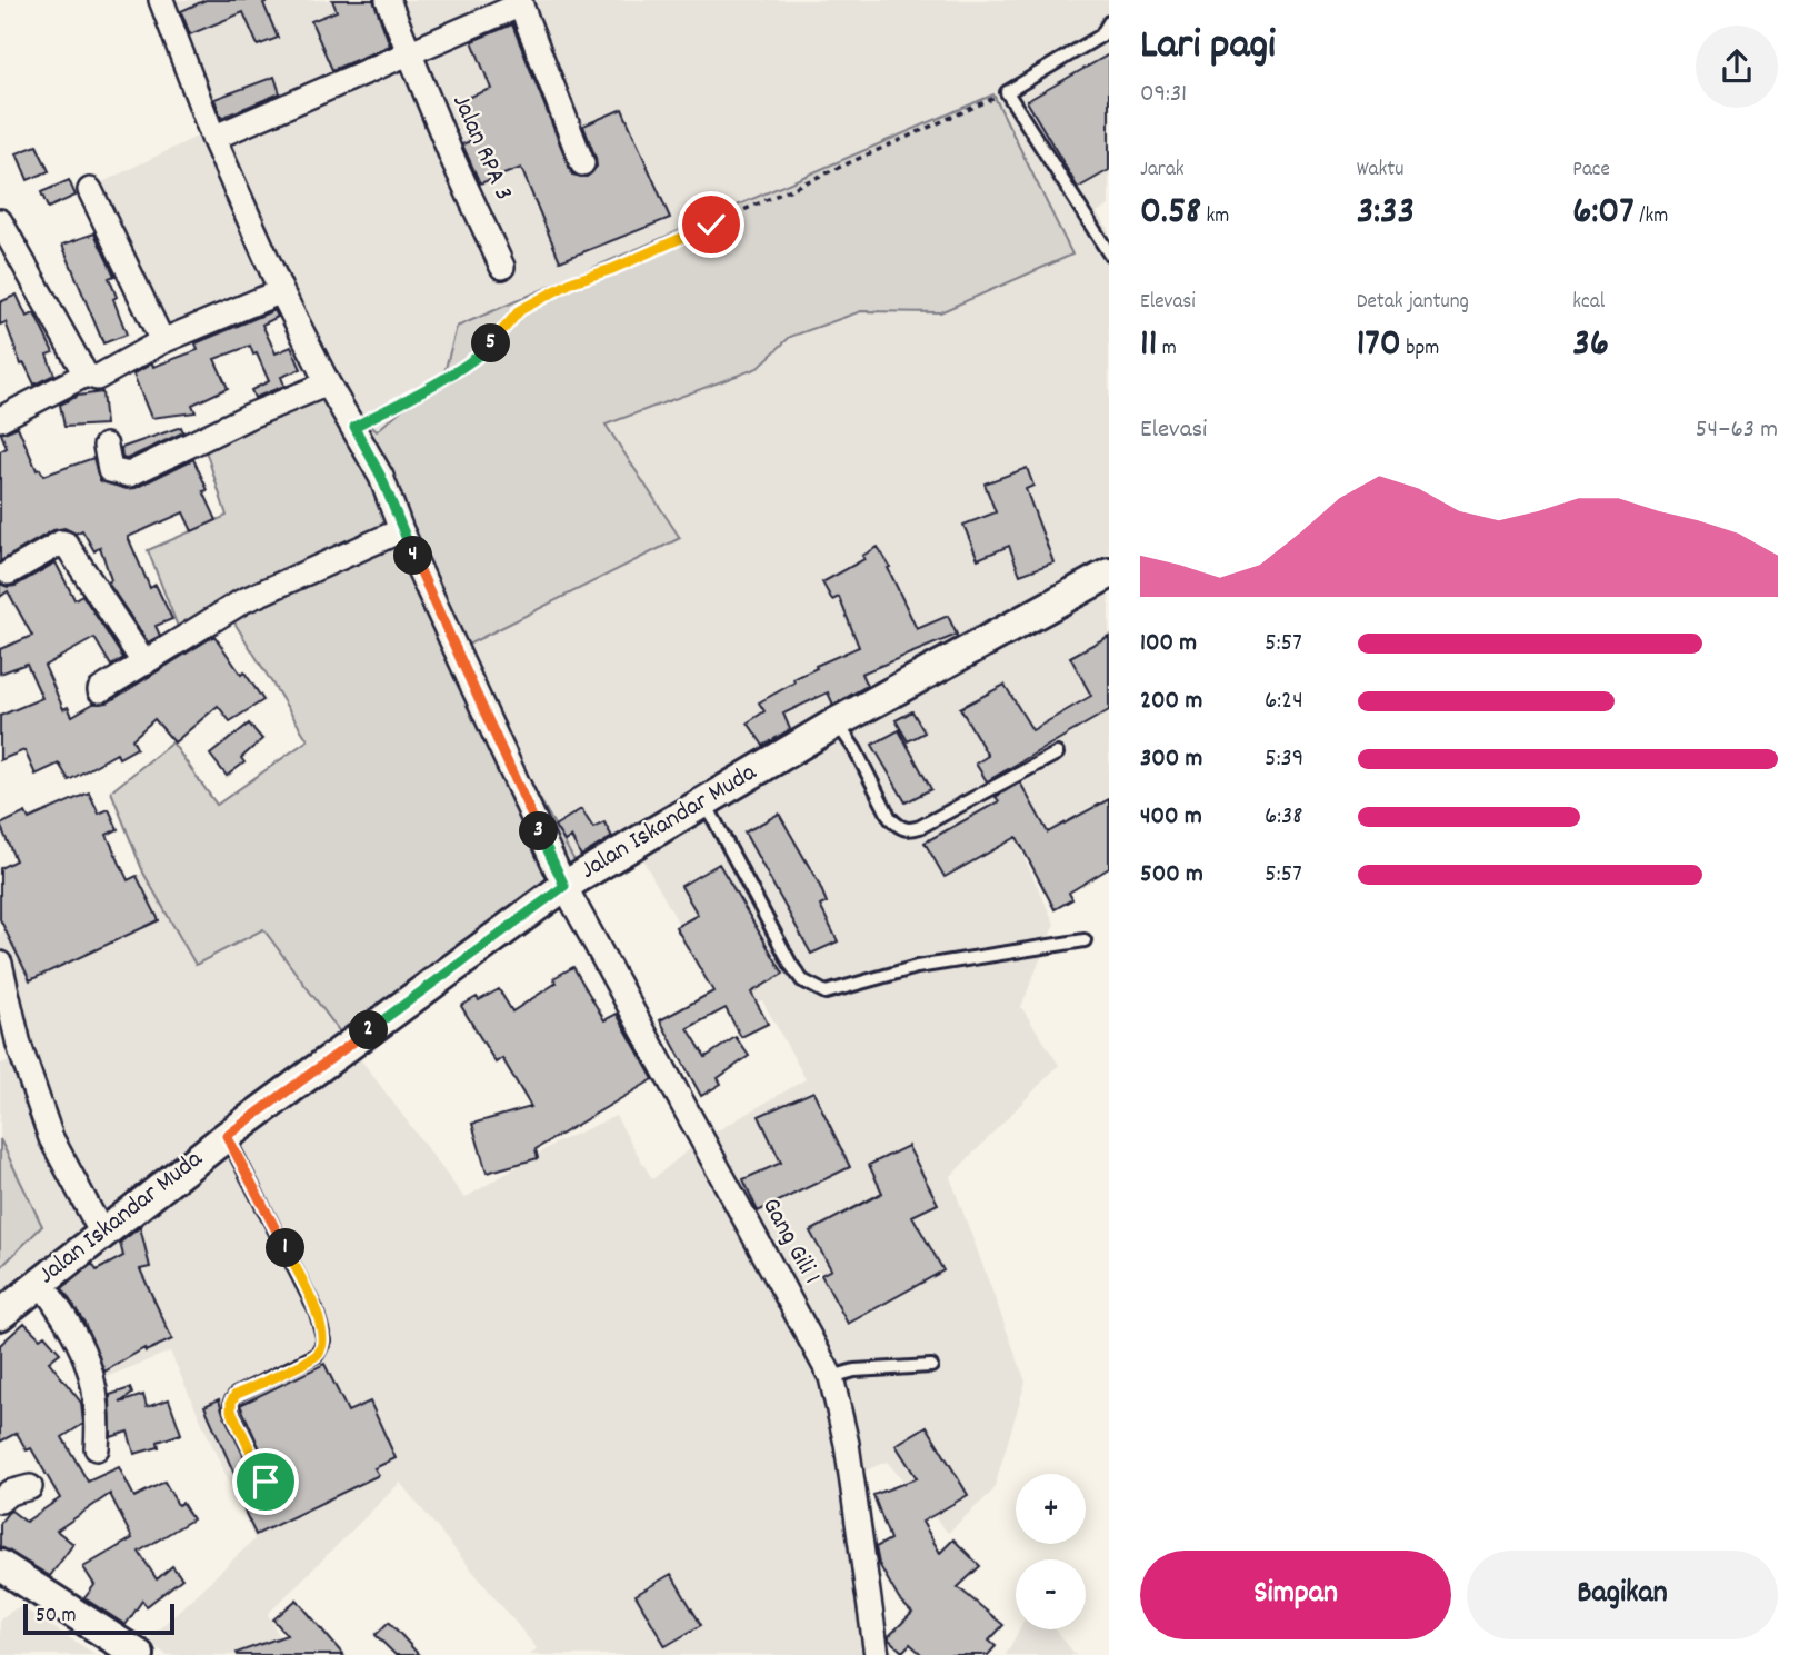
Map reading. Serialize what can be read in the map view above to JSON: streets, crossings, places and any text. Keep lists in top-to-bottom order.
{
  "streets": {
    "street": ["Jalan RPA 3", "Jalan Iskandar Muda", "Gang Gili 1"]
  },
  "crossings": [
    ["Jalan Iskandar Muda", "Gang Gili 1"]
  ],
  "scale_bar": "50 m",
  "page": {
    "heading": ["Lari pagi", "09:31"],
    "stats": [
      ["Jarak", "0.58 km"],
      ["Waktu", "3:33"],
      ["Pace", "6:07 /km"],
      ["Elevasi", "11 m"],
      ["Detak jantung", "170 bpm"],
      ["kcal", "36"]
    ],
    "pins": [
      "5",
      "4",
      "3",
      "2",
      "1"
    ],
    "chart": ["Elevasi", "54–63 m"],
    "list": [
      {
        "name": "100 m",
        "note": "5:57"
      },
      {
        "name": "200 m",
        "note": "6:24"
      },
      {
        "name": "300 m",
        "note": "5:39"
      },
      {
        "name": "400 m",
        "note": "6:38"
      },
      {
        "name": "500 m",
        "note": "5:57"
      }
    ],
    "map_buttons": ["+", "−"],
    "buttons": ["Simpan", "Bagikan"],
    "scale": "50 m"
  }
}
